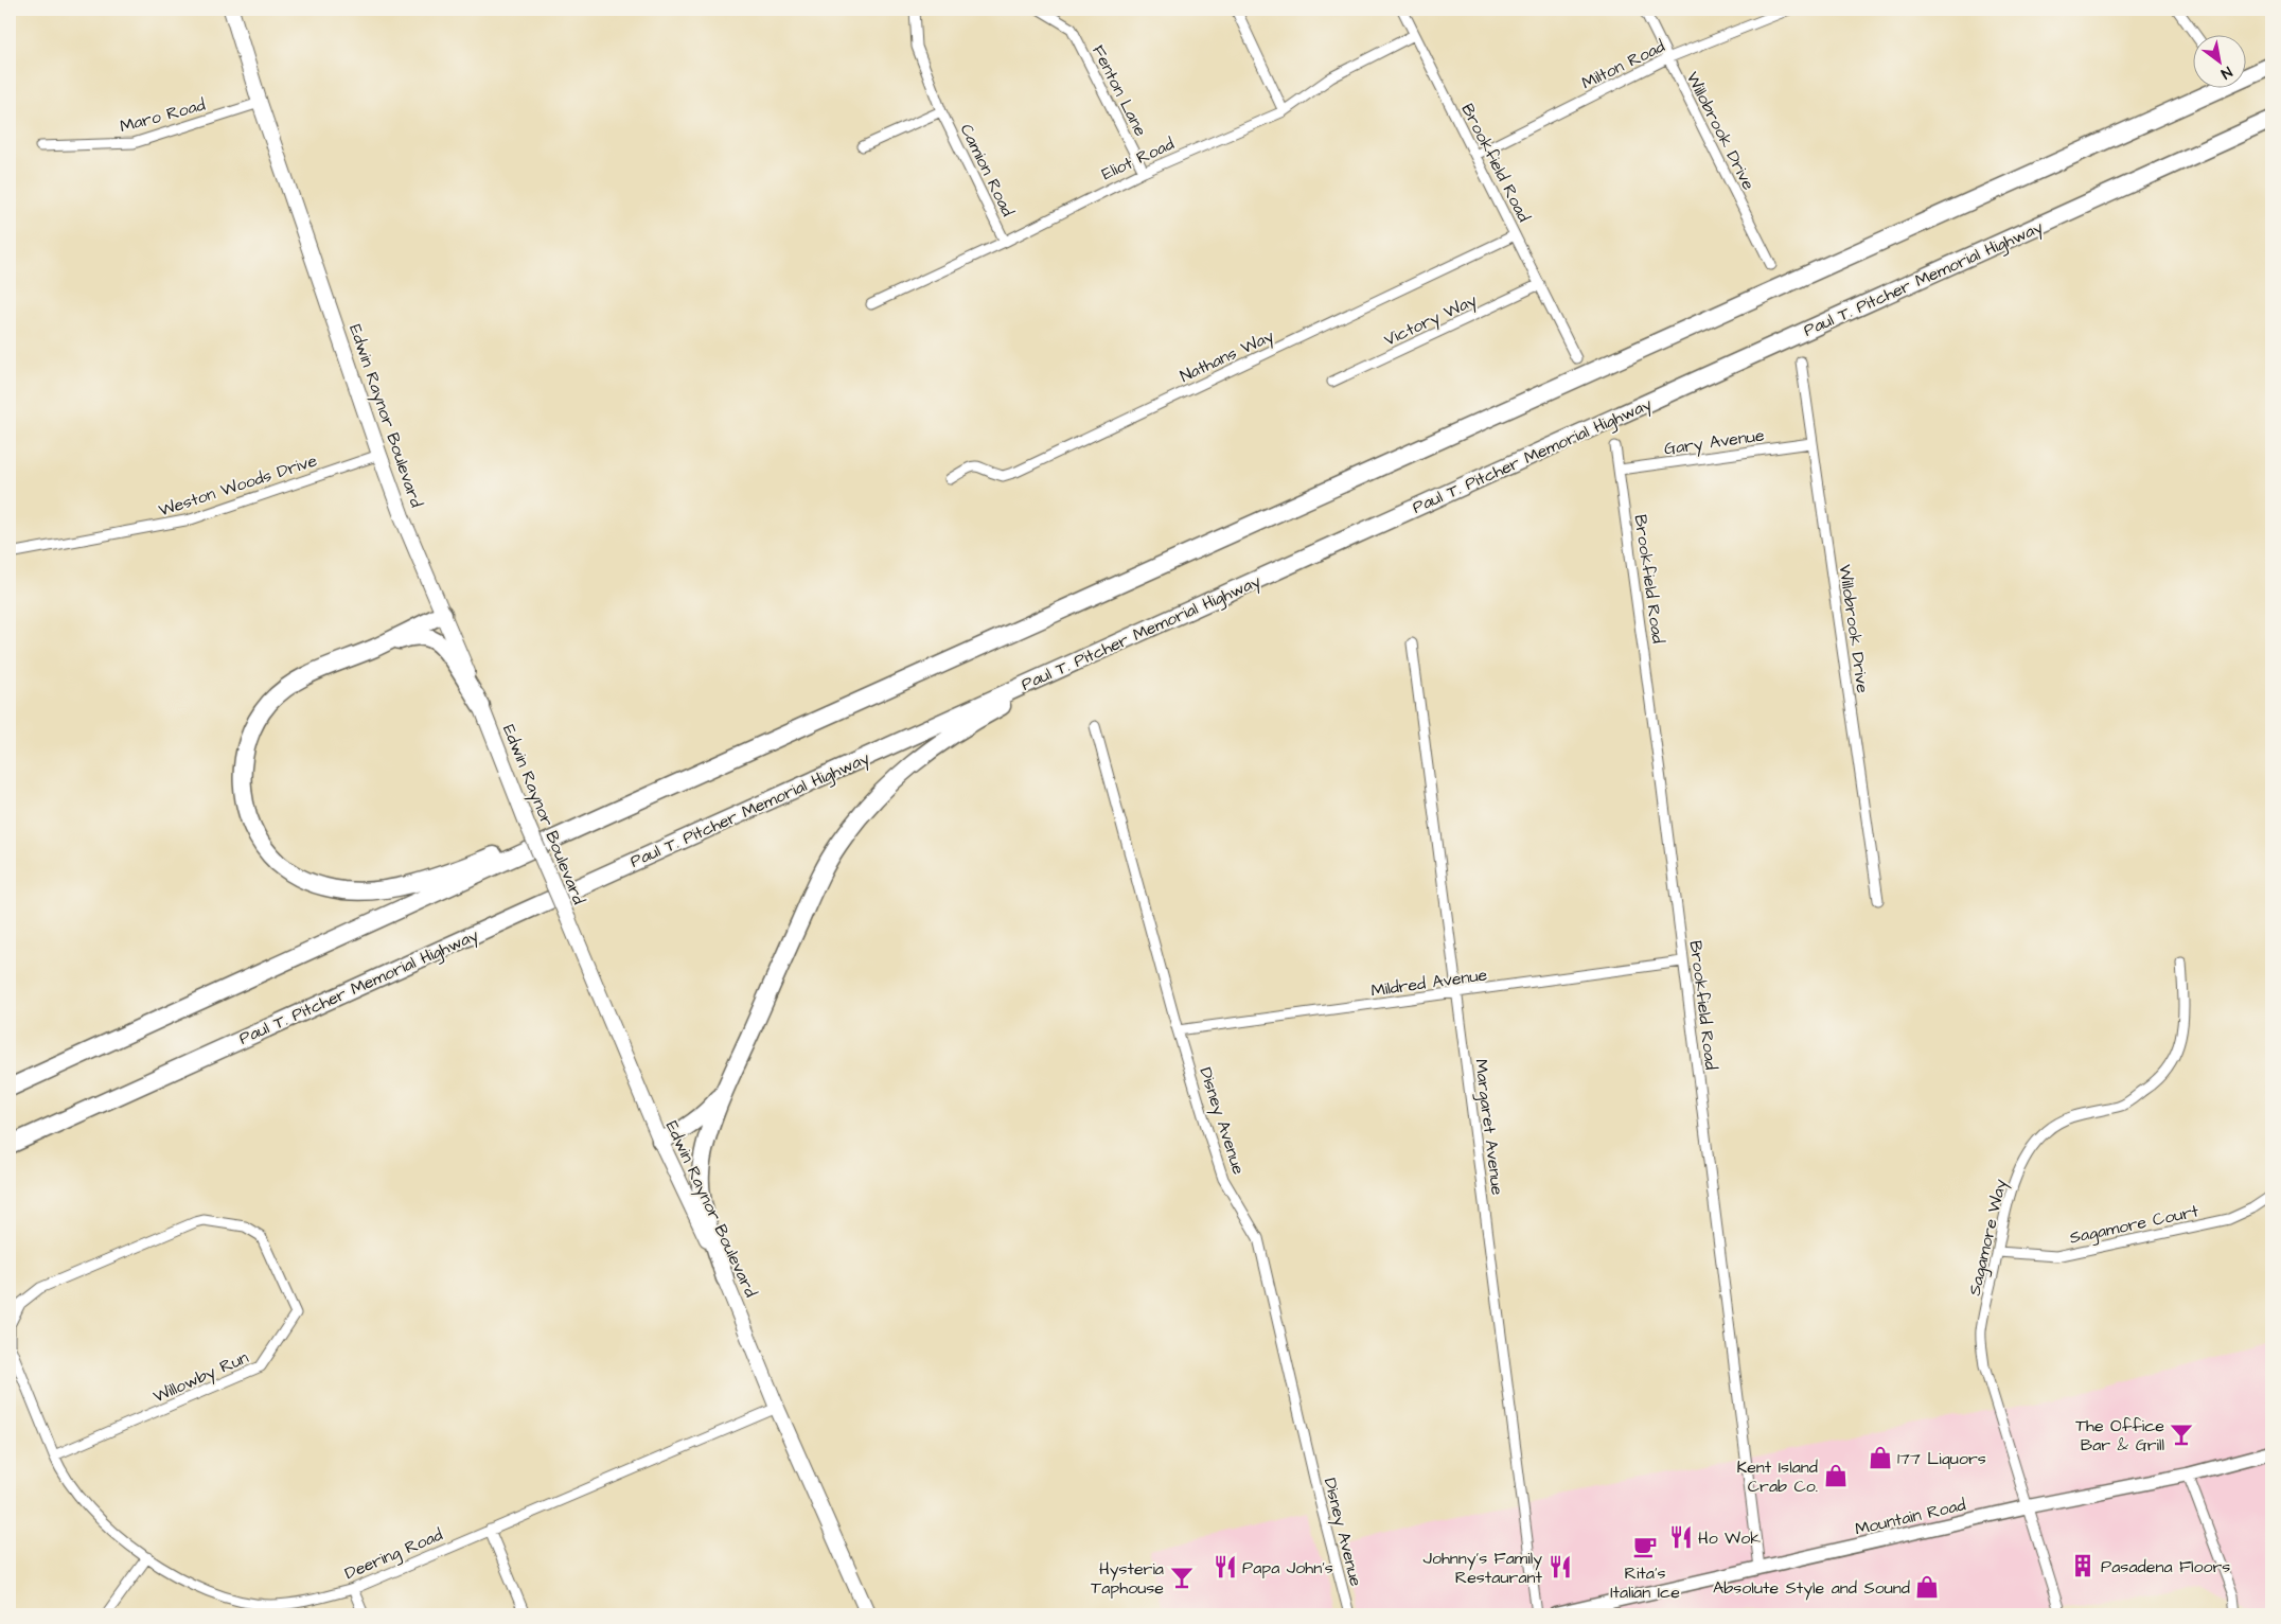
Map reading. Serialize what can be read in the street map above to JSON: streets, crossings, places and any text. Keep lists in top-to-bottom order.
{
  "streets": {
    "highway": ["Paul T. Pitcher Memorial Highway"],
    "main road": ["Edwin Raynor Boulevard", "Mountain Road"],
    "street": [
      "Milton Road",
      "Fenton Lane",
      "Maro Road",
      "Willobrook Drive",
      "Eliot Road",
      "Brookfield Road",
      "Camion Road",
      "Victory Way",
      "Nathans Way",
      "Gary Avenue",
      "Weston Woods Drive",
      "Mildred Avenue",
      "Disney Avenue",
      "Margaret Avenue",
      "Sagamore Court",
      "Sagamore Way",
      "Willowby Run",
      "Deering Road"
    ]
  },
  "crossings": [
    ["Milton Road", "Willobrook Drive"],
    ["Milton Road", "Brookfield Road"],
    ["Fenton Lane", "Eliot Road"],
    ["Maro Road", "Edwin Raynor Boulevard"],
    ["Willobrook Drive", "Gary Avenue"],
    ["Eliot Road", "Brookfield Road"],
    ["Eliot Road", "Camion Road"],
    ["Brookfield Road", "Victory Way"],
    ["Brookfield Road", "Nathans Way"],
    ["Brookfield Road", "Gary Avenue"],
    ["Brookfield Road", "Mildred Avenue"],
    ["Brookfield Road", "Mountain Road"],
    ["Edwin Raynor Boulevard", "Weston Woods Drive"],
    ["Edwin Raynor Boulevard", "Deering Road"],
    ["Mildred Avenue", "Disney Avenue"],
    ["Mildred Avenue", "Margaret Avenue"],
    ["Sagamore Court", "Sagamore Way"],
    ["Sagamore Way", "Mountain Road"],
    ["Willowby Run", "Deering Road"]
  ],
  "places": {
    "bar": ["The Office Bar & Grill", "Hysteria Taphouse"],
    "shop": ["177 Liquors", "Kent Island Crab Co.", "Absolute Style and Sound"],
    "restaurant": ["Ho Wok", "Papa John's", "Johnny's Family Restaurant"],
    "cafe": ["Rita's Italian Ice"],
    "building": ["Pasadena Floors"]
  },
  "north": "bottom right"
}
